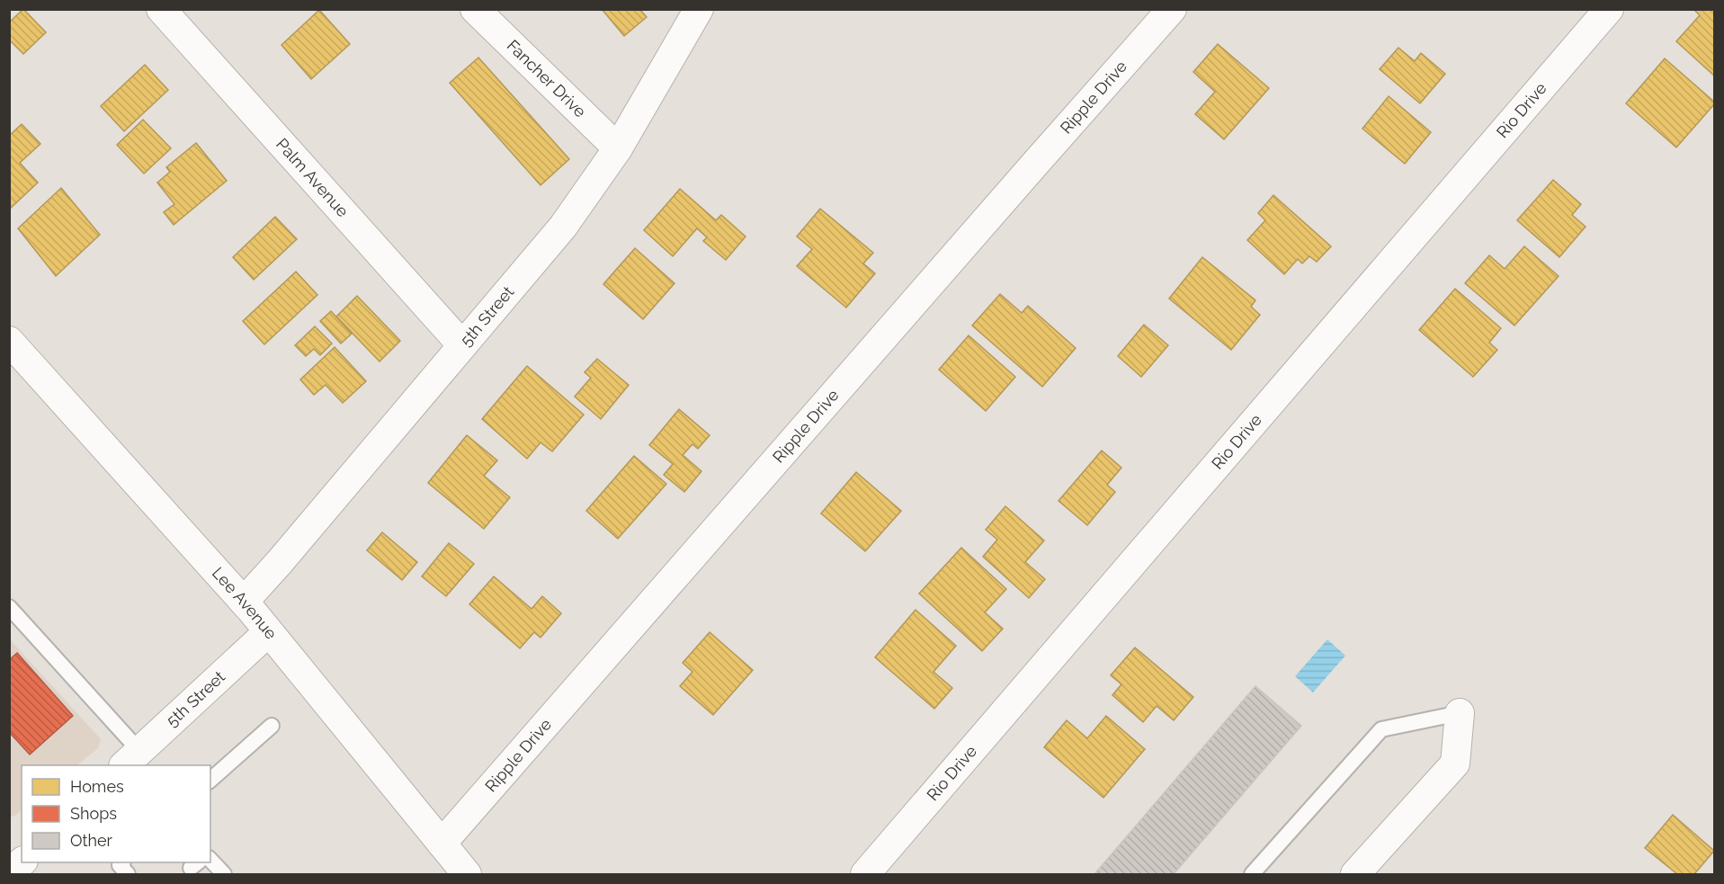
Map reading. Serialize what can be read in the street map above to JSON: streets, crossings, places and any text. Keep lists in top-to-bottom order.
{
  "streets": {
    "street": [
      "Fancher Drive",
      "Ripple Drive",
      "Rio Drive",
      "Palm Avenue",
      "5th Street",
      "Lee Avenue"
    ]
  },
  "crossings": [
    ["Fancher Drive", "5th Street"],
    ["Ripple Drive", "Lee Avenue"],
    ["Palm Avenue", "5th Street"],
    ["5th Street", "Lee Avenue"]
  ],
  "legend": ["Homes", "Shops", "Other"]
}
